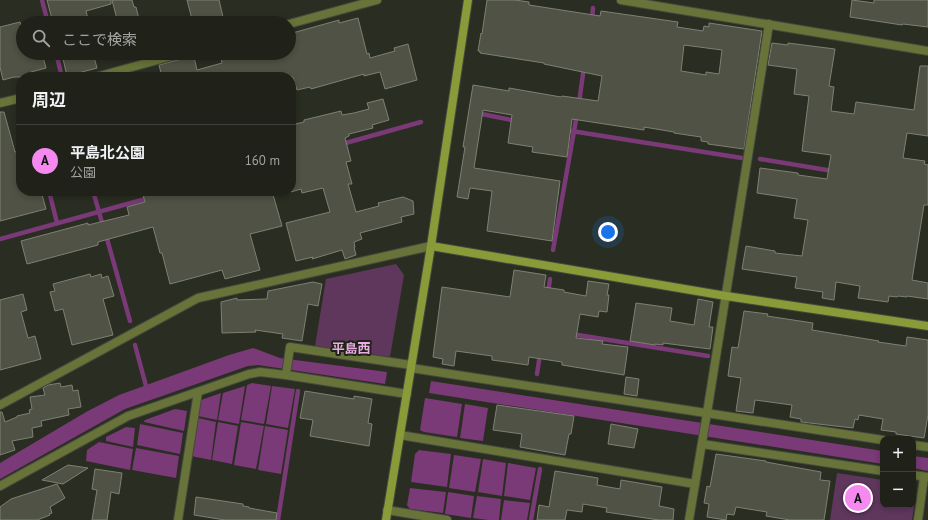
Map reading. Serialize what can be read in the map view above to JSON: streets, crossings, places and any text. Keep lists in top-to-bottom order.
{
  "districts": ["平島西"],
  "page": {
    "search": "ここで検索",
    "heading": "周辺",
    "list": [
      {
        "mark": "A",
        "name": "平島北公園",
        "note": "公園",
        "value": "160 m"
      }
    ],
    "map_buttons": ["+", "−"],
    "pins": "A"
  }
}
